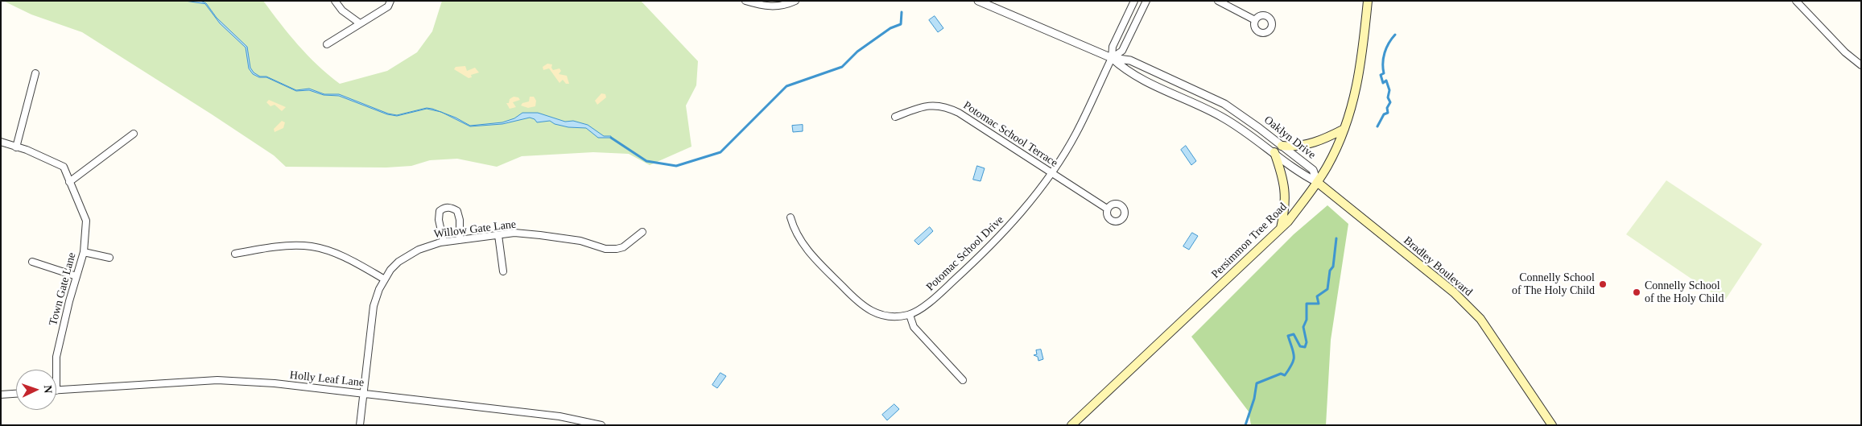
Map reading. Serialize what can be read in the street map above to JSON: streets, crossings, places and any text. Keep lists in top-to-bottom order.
{
  "streets": {
    "main road": ["Persimmon Tree Road", "Bradley Boulevard"],
    "street": [
      "Potomac School Terrace",
      "Oaklyn Drive",
      "Willow Gate Lane",
      "Potomac School Drive",
      "Town Gate Lane",
      "Holly Leaf Lane"
    ]
  },
  "crossings": [
    ["Potomac School Terrace", "Potomac School Drive"],
    ["Oaklyn Drive", "Persimmon Tree Road"],
    ["Oaklyn Drive", "Potomac School Drive"],
    ["Oaklyn Drive", "Bradley Boulevard"],
    ["Willow Gate Lane", "Holly Leaf Lane"],
    ["Persimmon Tree Road", "Bradley Boulevard"]
  ],
  "places": ["Connelly School of The Holy Child", "Connelly School of the Holy Child"],
  "north": "right"
}
